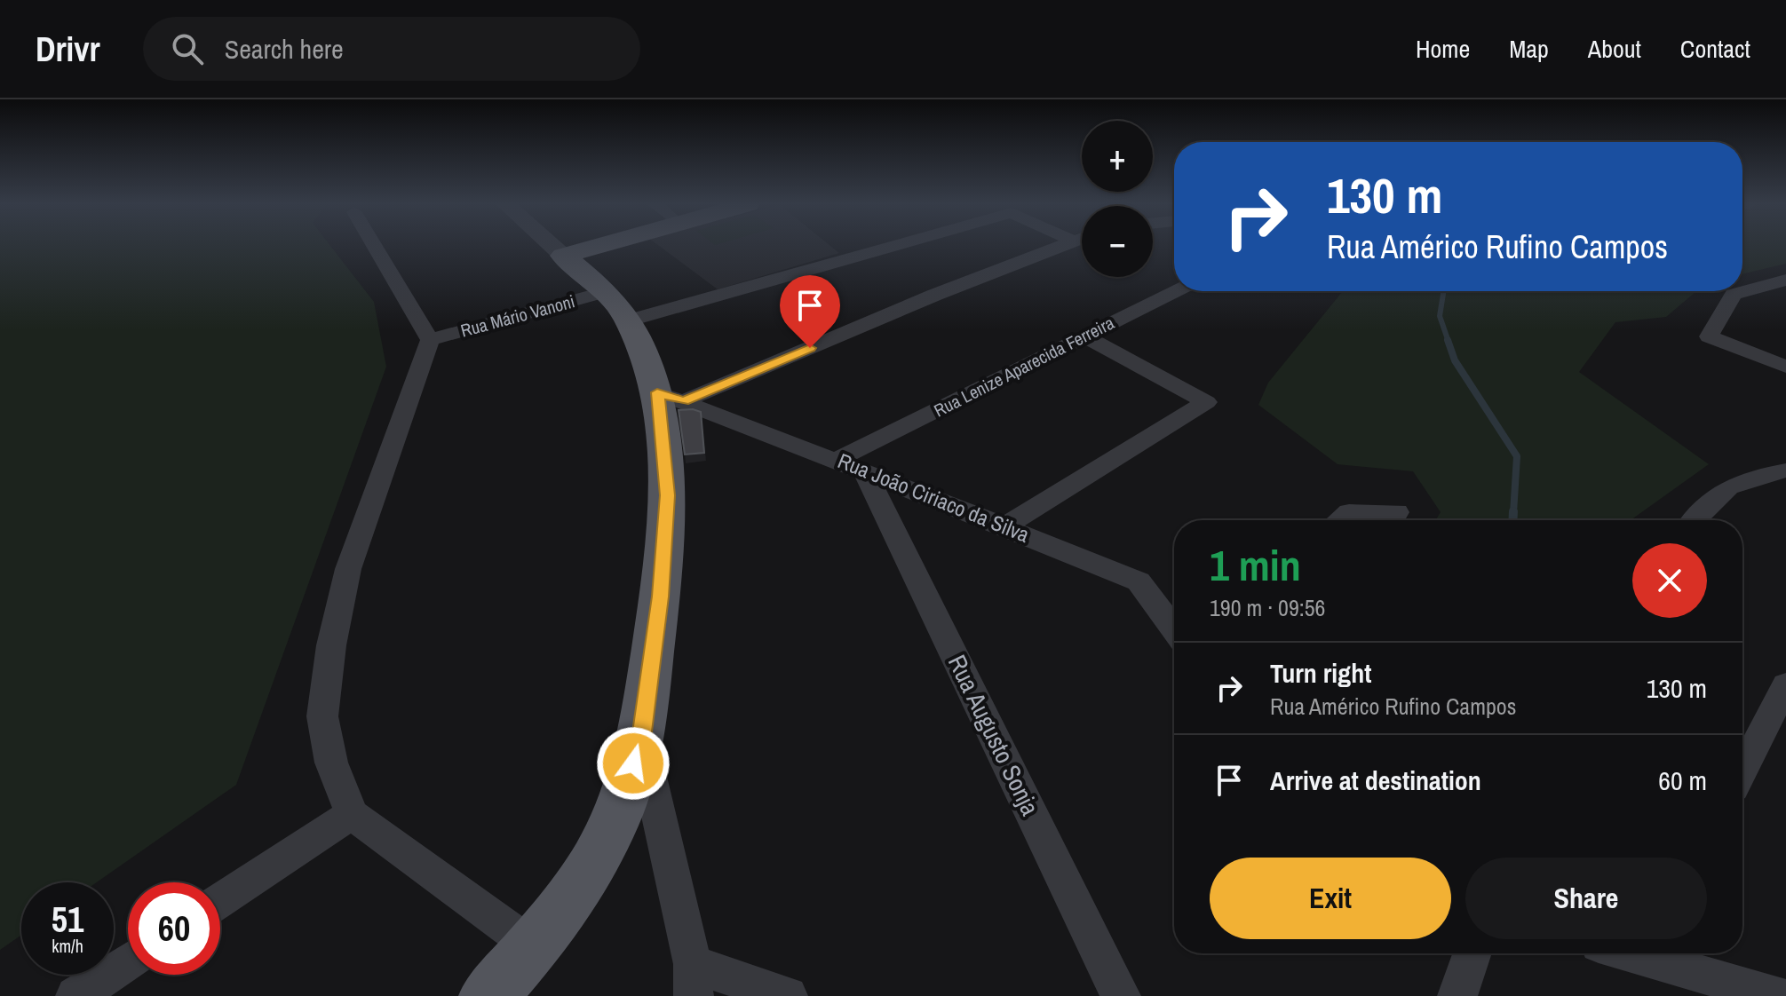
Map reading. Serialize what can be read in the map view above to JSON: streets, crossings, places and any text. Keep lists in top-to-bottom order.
{
  "streets": {
    "street": [
      "Rua Mário Vanoni",
      "Rua Lenize Aparecida Ferreira",
      "Rua João Ciriaco da Silva",
      "Rua Augusto Sonja"
    ]
  },
  "crossings": [
    ["Rua Lenize Aparecida Ferreira", "Rua João Ciriaco da Silva"],
    ["Rua João Ciriaco da Silva", "Rua Augusto Sonja"]
  ],
  "page": {
    "header": "Drivr",
    "search": "Search here",
    "nav": [
      "Home",
      "Map",
      "About",
      "Contact"
    ],
    "map_buttons": ["+", "−"],
    "turn": ["130 m", "Rua Américo Rufino Campos"],
    "heading": ["1 min", "190 m · 09:56"],
    "list": [
      {
        "name": "Turn right",
        "note": "Rua Américo Rufino Campos",
        "value": "130 m"
      },
      {
        "name": "Arrive at destination",
        "value": "60 m"
      }
    ],
    "buttons": ["Exit", "Share"],
    "speed": "51 km/h",
    "limit": "60"
  }
}
